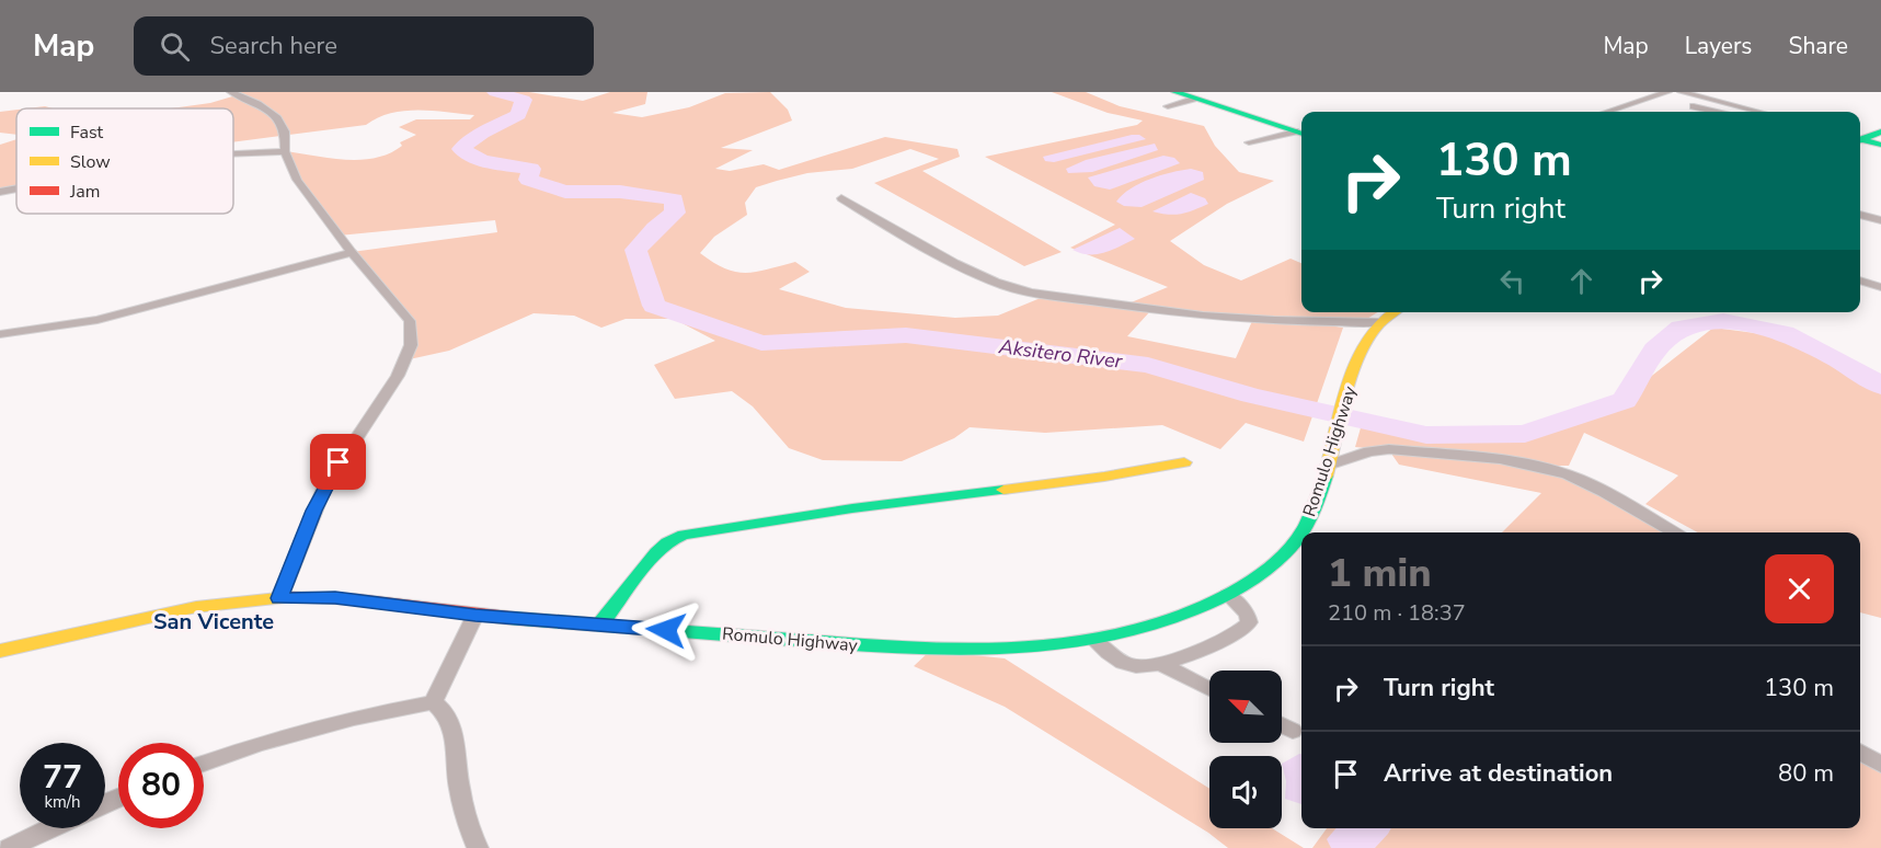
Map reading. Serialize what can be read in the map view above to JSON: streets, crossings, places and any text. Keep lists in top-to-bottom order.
{
  "streets": {
    "main road": ["Romulo Highway"]
  },
  "districts": ["San Vicente"],
  "water": ["Aksitero River"],
  "legend": ["Fast", "Slow", "Jam"],
  "north": "top left",
  "page": {
    "header": "Map",
    "search": "Search here",
    "nav": ["Map", "Layers", "Share"],
    "turn": ["130 m", "Turn right"],
    "heading": ["1 min", "210 m · 18:37"],
    "list": [
      {
        "name": "Turn right",
        "value": "130 m"
      },
      {
        "name": "Arrive at destination",
        "value": "80 m"
      }
    ],
    "speed": "77 km/h",
    "limit": "80"
  }
}
